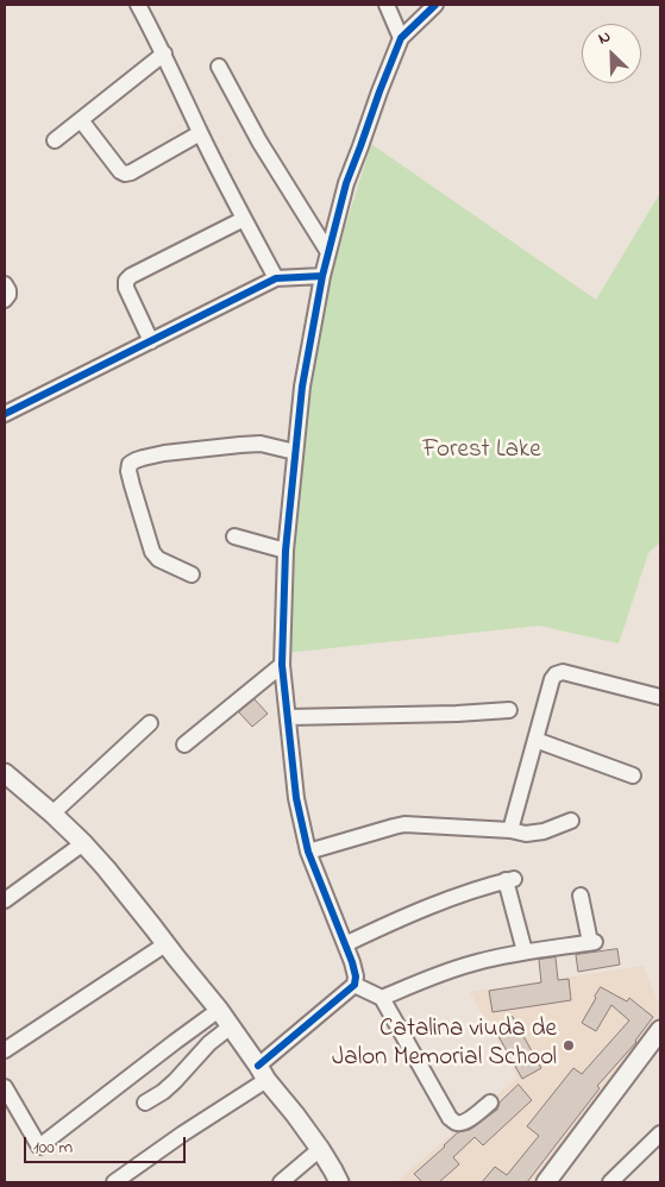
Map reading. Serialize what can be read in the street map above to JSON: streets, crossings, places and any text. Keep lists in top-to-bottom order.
{
  "parks": ["Forest Lake"],
  "places": ["Catalina viuda de Jalon Memorial School"],
  "scale_bar": "100 m",
  "north": "top left"
}
